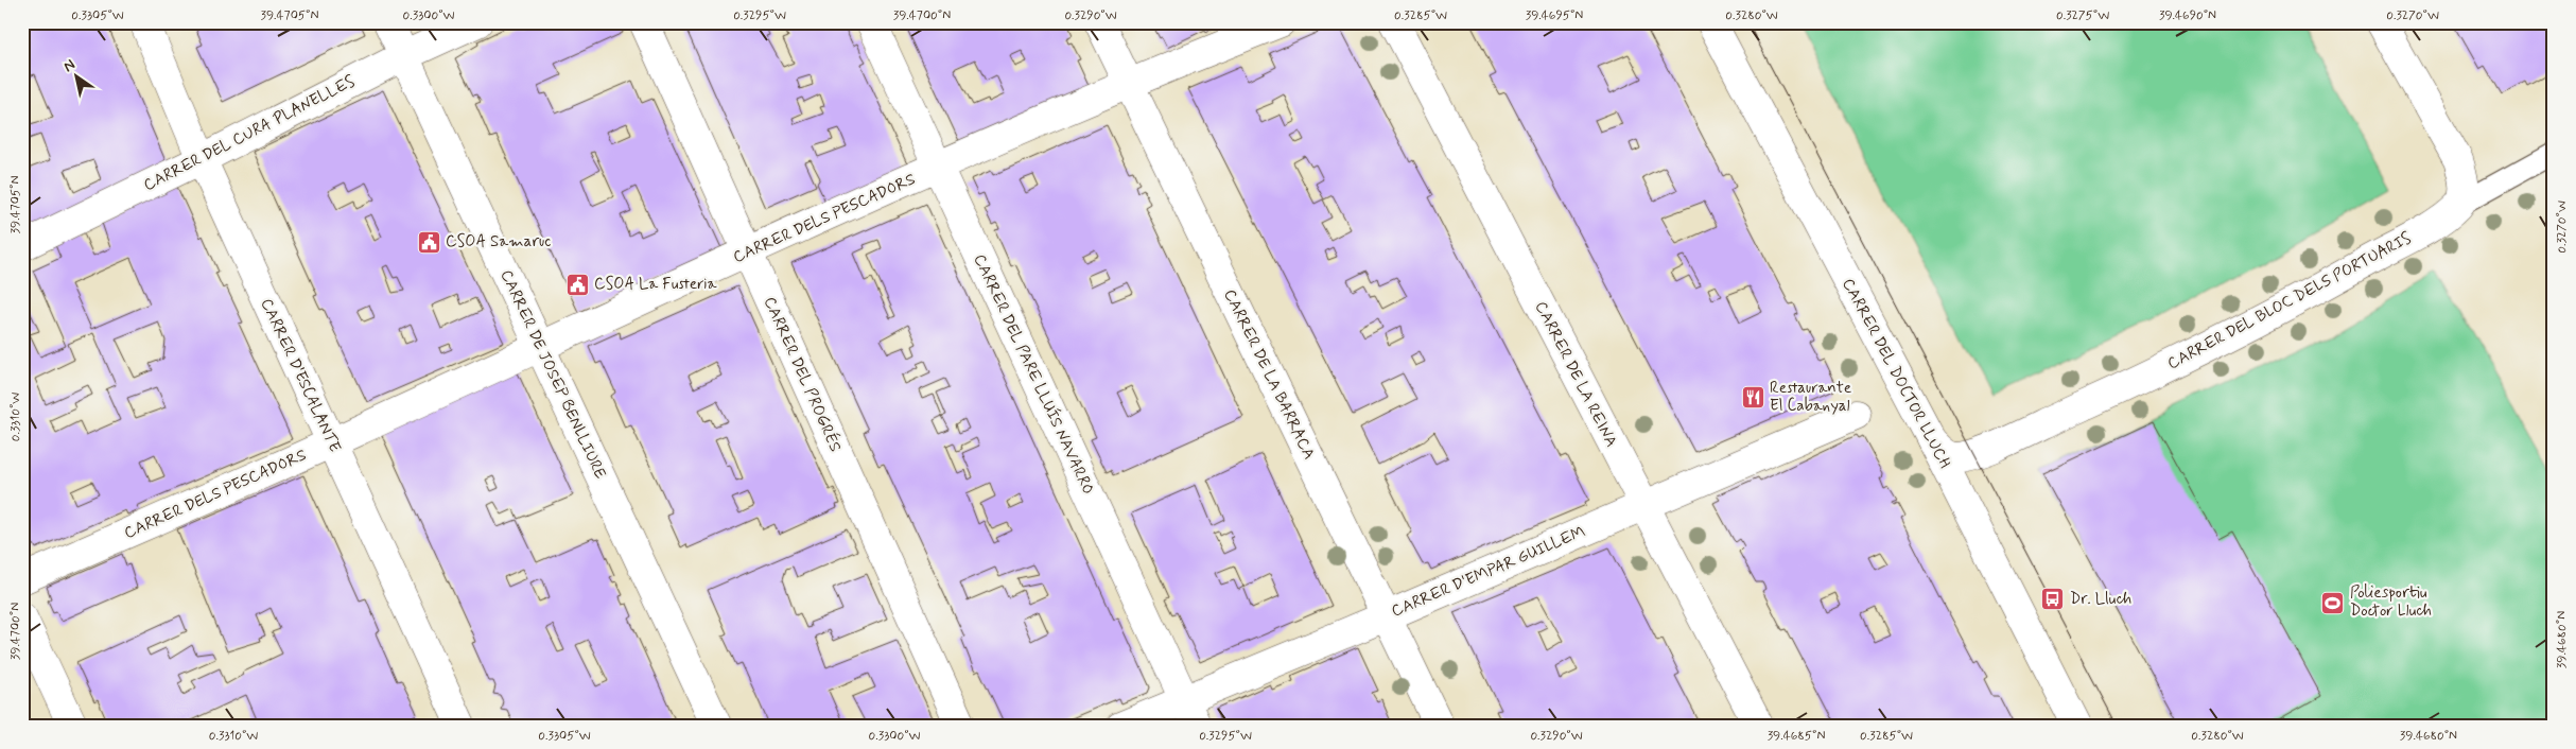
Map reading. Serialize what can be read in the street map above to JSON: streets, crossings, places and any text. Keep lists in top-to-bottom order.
{
  "streets": {
    "street": [
      "CARRER DEL CURA PLANELLES",
      "CARRER DELS PESCADORS",
      "CARRER DEL BLOC DELS PORTUARIS",
      "CARRER DEL DOCTOR LLUCH",
      "CARRER DE JOSEP BENLLIURE",
      "CARRER DEL PROGRÉS",
      "CARRER DEL PARE LLUÍS NAVARRO",
      "CARRER DE LA BARRACA",
      "CARRER DE LA REINA",
      "CARRER D'ESCALANTE",
      "CARRER D'EMPAR GUILLEM"
    ]
  },
  "crossings": [
    ["CARRER DEL CURA PLANELLES", "CARRER DE JOSEP BENLLIURE"],
    ["CARRER DEL CURA PLANELLES", "CARRER D'ESCALANTE"],
    ["CARRER DELS PESCADORS", "CARRER DE JOSEP BENLLIURE"],
    ["CARRER DELS PESCADORS", "CARRER DEL PROGRÉS"],
    ["CARRER DELS PESCADORS", "CARRER DEL PARE LLUÍS NAVARRO"],
    ["CARRER DELS PESCADORS", "CARRER DE LA BARRACA"],
    ["CARRER DELS PESCADORS", "CARRER D'ESCALANTE"],
    ["CARRER DEL BLOC DELS PORTUARIS", "CARRER DEL DOCTOR LLUCH"],
    ["CARRER DEL PARE LLUÍS NAVARRO", "CARRER D'EMPAR GUILLEM"],
    ["CARRER DE LA BARRACA", "CARRER D'EMPAR GUILLEM"],
    ["CARRER DE LA REINA", "CARRER D'EMPAR GUILLEM"]
  ],
  "places": {
    "public building": ["CSOA Samaruc", "CSOA La Fusteria"],
    "restaurant": ["Restaurante El Cabanyal"],
    "bus stop": ["Dr. Lluch"],
    "sports": ["Poliesportiu Doctor Lluch"]
  },
  "north": "top left",
  "coordinates": [
    "0.3305°W",
    "39.4705°N",
    "0.3300°W",
    "0.3295°W",
    "39.4700°N",
    "0.3290°W",
    "0.3285°W",
    "39.4695°N",
    "0.3280°W",
    "0.3275°W",
    "39.4690°N",
    "0.3270°W",
    "0.3310°W",
    "39.4680°N",
    "39.4685°N"
  ]
}
